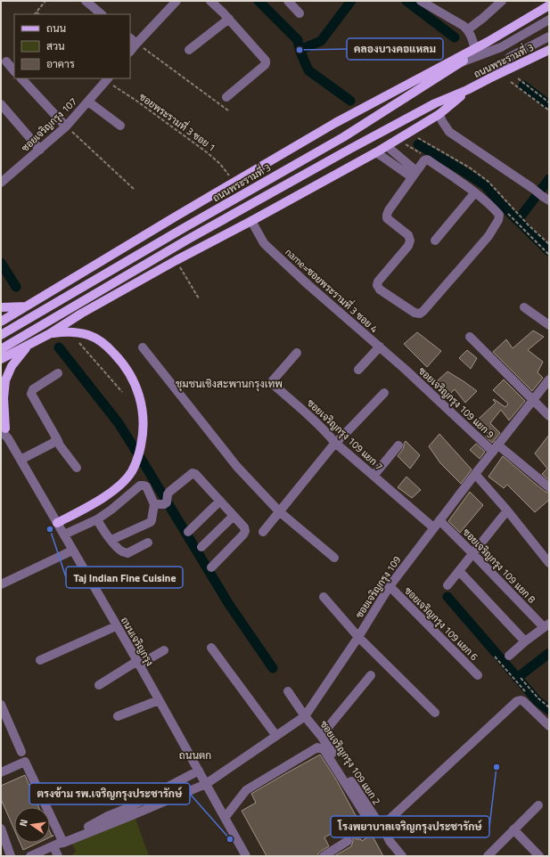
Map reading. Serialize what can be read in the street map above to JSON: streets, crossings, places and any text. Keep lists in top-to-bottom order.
{
  "streets": {
    "main road": ["ถนนพระรามที่ 3"],
    "street": [
      "ซอยเจริญกรุง 107",
      "name=ซอยพระรามที่ 3 ซอย 4",
      "ซอยเจริญกรุง 109 แยก 9",
      "ซอยเจริญกรุง 109 แยก 7",
      "ซอยเจริญกรุง 109 แยก 8",
      "ซอยเจริญกรุง 109",
      "ซอยเจริญกรุง 109 แยก 6",
      "ถนนเจริญกรุง",
      "ซอยเจริญกรุง 109 แยก 2"
    ],
    "path": ["ซอยพระรามที่ 3 ซอย 1"]
  },
  "crossings": [
    ["ถนนพระรามที่ 3", "ซอยพระรามที่ 3 ซอย 1"],
    ["ถนนพระรามที่ 3", "name=ซอยพระรามที่ 3 ซอย 4"],
    ["ซอยพระรามที่ 3 ซอย 1", "ซอยเจริญกรุง 107"],
    ["name=ซอยพระรามที่ 3 ซอย 4", "ซอยเจริญกรุง 109 แยก 9"],
    ["ซอยเจริญกรุง 109 แยก 9", "ซอยเจริญกรุง 109"],
    ["ซอยเจริญกรุง 109 แยก 7", "ซอยเจริญกรุง 109"],
    ["ซอยเจริญกรุง 109 แยก 8", "ซอยเจริญกรุง 109"],
    ["ซอยเจริญกรุง 109", "ซอยเจริญกรุง 109 แยก 6"],
    ["ซอยเจริญกรุง 109", "ถนนเจริญกรุง"],
    ["ซอยเจริญกรุง 109", "ซอยเจริญกรุง 109 แยก 2"]
  ],
  "districts": ["ชุมชนเชิงสะพานกรุงเทพ", "ถนนตก"],
  "places": [
    "คลองบางคอแหลม",
    "Taj Indian Fine Cuisine",
    "โรงพยาบาลเจริญกรุงประชารักษ์",
    "ตรงข้าม รพ.เจริญกรุงประชารักษ์"
  ],
  "legend": ["ถนน", "สวน", "อาคาร"],
  "north": "left"
}
